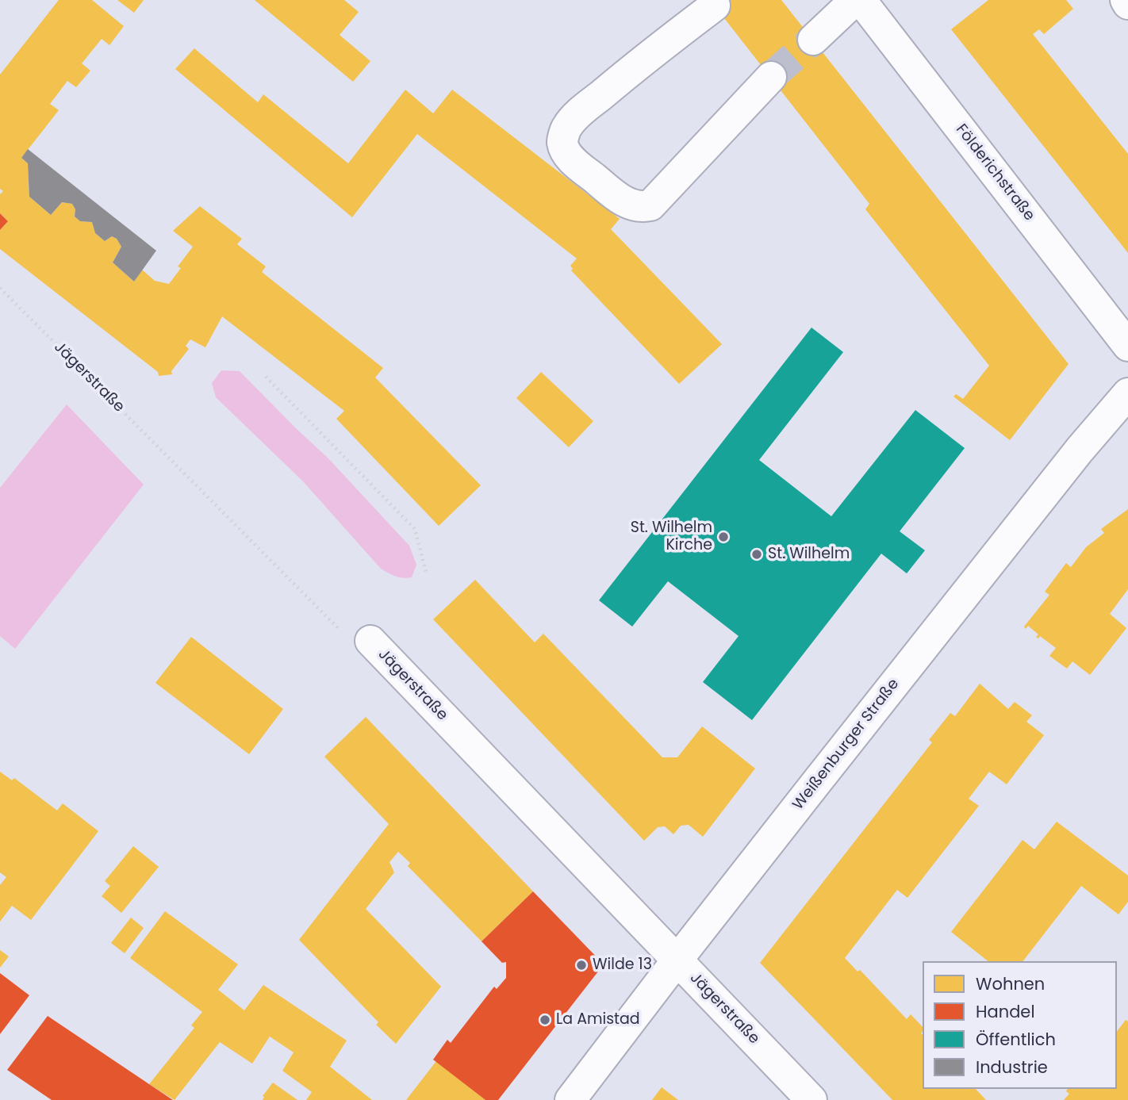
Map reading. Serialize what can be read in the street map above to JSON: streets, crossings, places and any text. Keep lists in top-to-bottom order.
{
  "streets": {
    "street": ["Földerichstraße", "Jägerstraße", "Weißenburger Straße"]
  },
  "crossings": [
    ["Jägerstraße", "Weißenburger Straße"]
  ],
  "places": [
    "St. Wilhelm Kirche",
    "St. Wilhelm",
    "Wilde 13",
    "La Amistad"
  ],
  "legend": [
    "Wohnen",
    "Handel",
    "Öffentlich",
    "Industrie"
  ]
}
